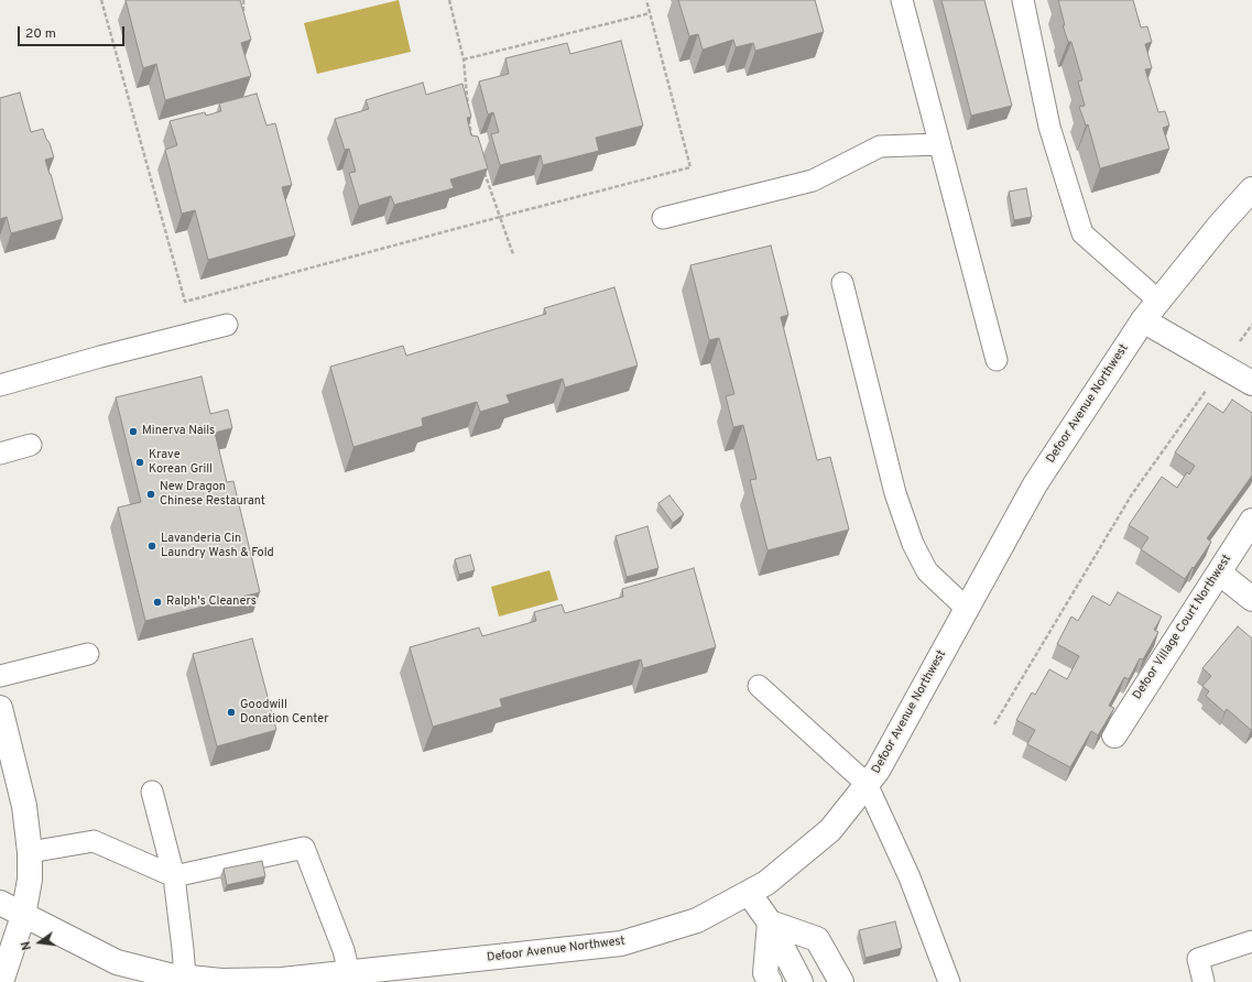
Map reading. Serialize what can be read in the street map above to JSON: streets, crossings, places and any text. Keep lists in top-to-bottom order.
{
  "streets": {
    "street": ["Defoor Avenue Northwest", "Defoor Village Court Northwest"]
  },
  "places": [
    "Minerva Nails",
    "Krave Korean Grill",
    "New Dragon Chinese Restaurant",
    "Lavanderia Cin Laundry Wash & Fold",
    "Ralph's Cleaners",
    "Goodwill Donation Center"
  ],
  "scale_bar": "20 m",
  "north": "left"
}
